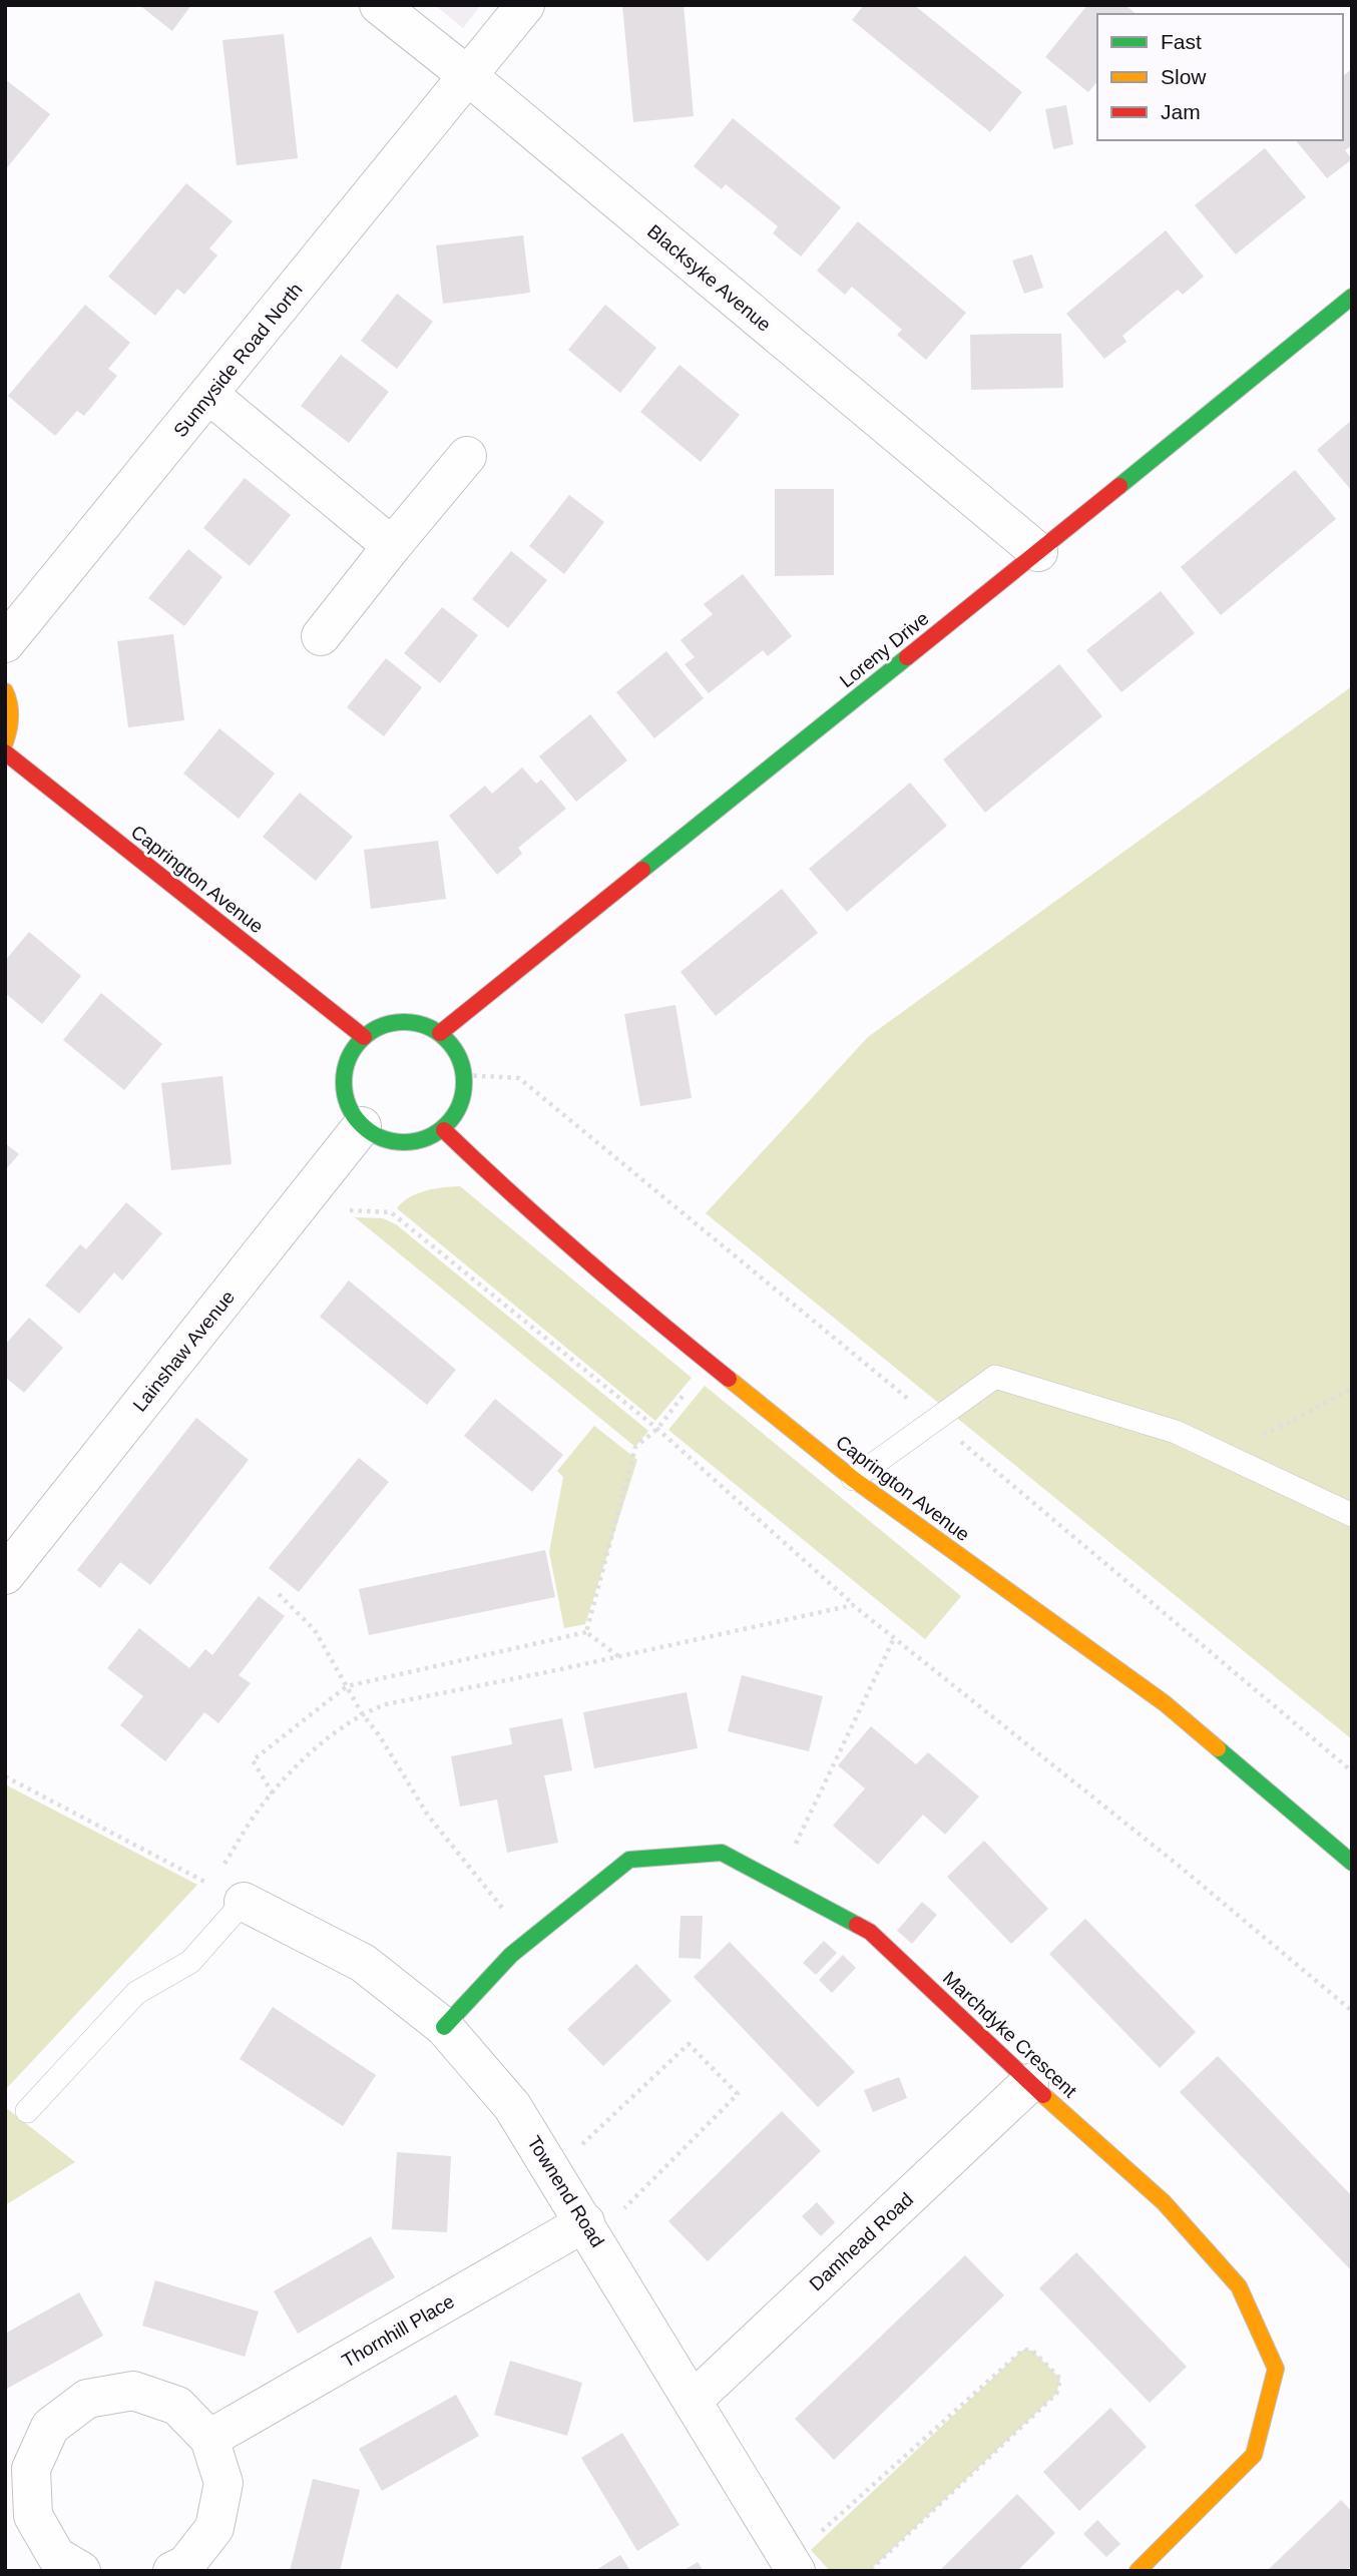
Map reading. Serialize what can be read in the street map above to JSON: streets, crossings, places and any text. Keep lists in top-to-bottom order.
{
  "streets": {
    "street": [
      "Blacksyke Avenue",
      "Sunnyside Road North",
      "Loreny Drive",
      "Caprington Avenue",
      "Lainshaw Avenue",
      "Marchdyke Crescent",
      "Townend Road",
      "Damhead Road",
      "Thornhill Place"
    ]
  },
  "crossings": [
    ["Blacksyke Avenue", "Sunnyside Road North"],
    ["Blacksyke Avenue", "Loreny Drive"],
    ["Loreny Drive", "Caprington Avenue"],
    ["Loreny Drive", "Lainshaw Avenue"],
    ["Caprington Avenue", "Lainshaw Avenue"],
    ["Marchdyke Crescent", "Townend Road"],
    ["Marchdyke Crescent", "Damhead Road"],
    ["Townend Road", "Damhead Road"],
    ["Townend Road", "Thornhill Place"]
  ],
  "legend": ["Fast", "Slow", "Jam"]
}
